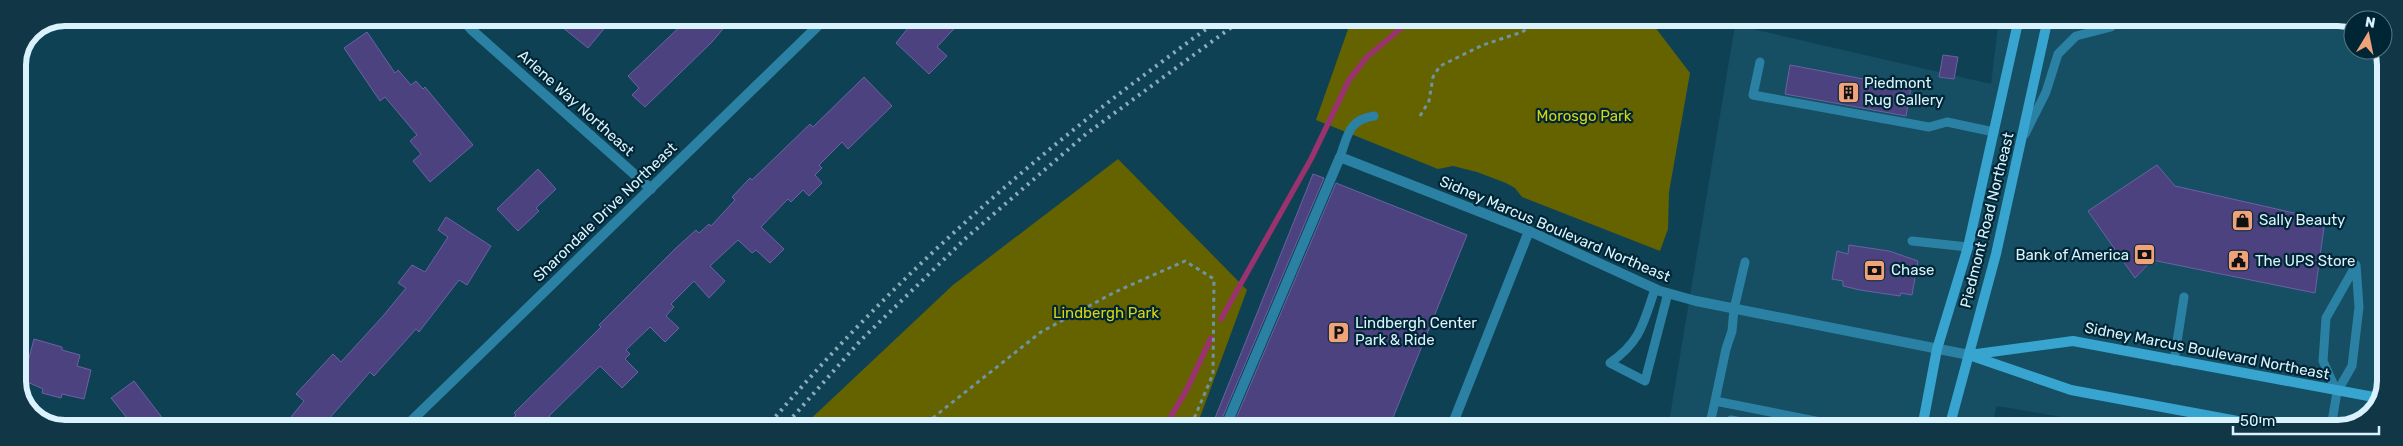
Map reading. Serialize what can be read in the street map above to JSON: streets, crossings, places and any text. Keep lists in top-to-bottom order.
{
  "streets": {
    "main road": ["Piedmont Road Northeast", "Sidney Marcus Boulevard Northeast"],
    "street": ["Arlene Way Northeast", "Sharondale Drive Northeast"]
  },
  "crossings": [
    ["Arlene Way Northeast", "Sharondale Drive Northeast"],
    ["Piedmont Road Northeast", "Sidney Marcus Boulevard Northeast"]
  ],
  "parks": ["Morosgo Park", "Lindbergh Park"],
  "places": {
    "building": ["Piedmont Rug Gallery"],
    "shop": ["Sally Beauty"],
    "bank": ["Bank of America", "Chase"],
    "public building": ["The UPS Store"],
    "parking": ["Lindbergh Center Park & Ride"]
  },
  "scale_bar": "50 m",
  "north": "top"
}
